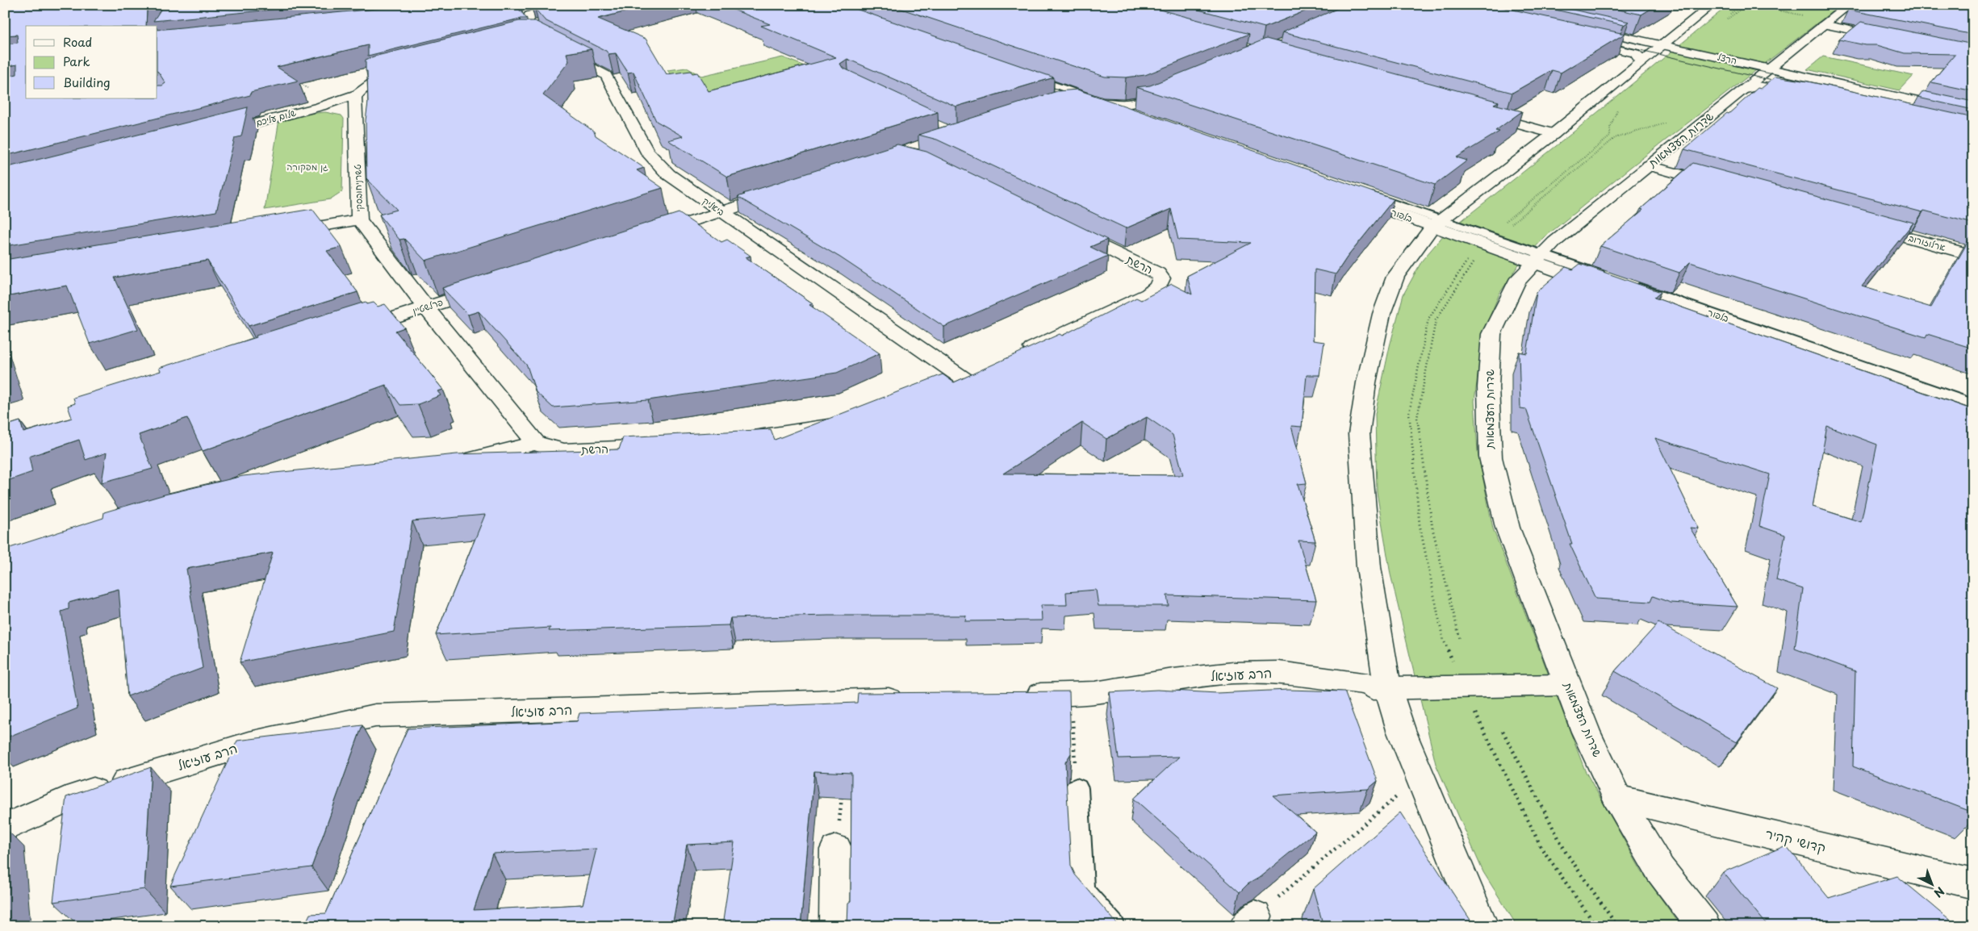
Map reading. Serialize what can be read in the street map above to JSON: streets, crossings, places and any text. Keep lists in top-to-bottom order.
{
  "streets": {
    "street": [
      "הרצל",
      "שלום עליכם",
      "שדרות העצמאות",
      "טשרניחובסקי",
      "ביאליק",
      "בלפור",
      "ארלוזורוב",
      "הרשת",
      "פרלשטיין",
      "הרב עוזיאל",
      "קדושי קהיר"
    ]
  },
  "crossings": [
    ["הרצל", "שדרות העצמאות"],
    ["שלום עליכם", "טשרניחובסקי"],
    ["שדרות העצמאות", "בלפור"],
    ["שדרות העצמאות", "הרב עוזיאל"],
    ["שדרות העצמאות", "קדושי קהיר"],
    ["טשרניחובסקי", "הרשת"],
    ["טשרניחובסקי", "פרלשטיין"]
  ],
  "parks": ["גן מפקורה"],
  "legend": ["Road", "Park", "Building"],
  "north": "bottom right"
}
